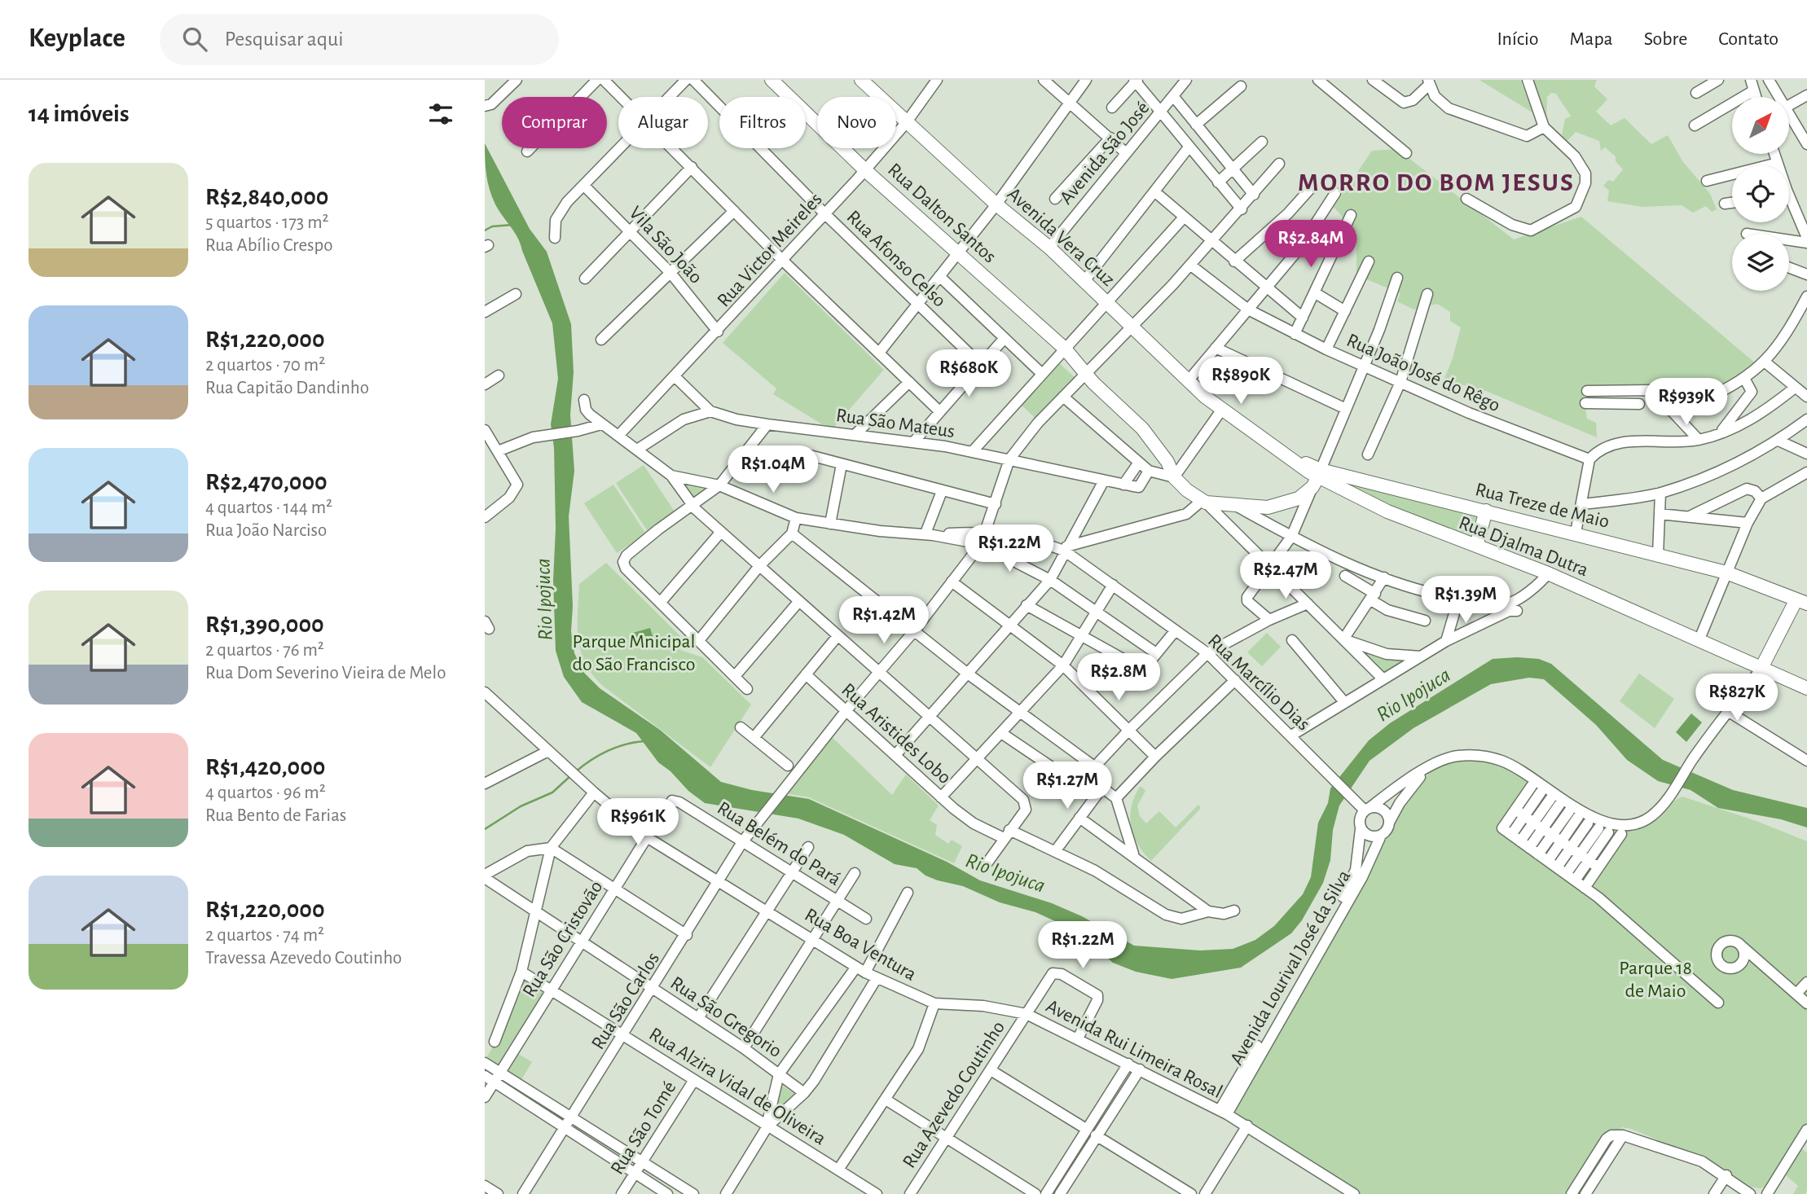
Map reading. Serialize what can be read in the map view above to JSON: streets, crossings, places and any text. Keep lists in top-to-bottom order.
{
  "streets": {
    "main road": [
      "Rua Dalton Santos",
      "Avenida Vera Cruz",
      "Rua Treze de Maio",
      "Rua Djalma Dutra"
    ],
    "street": [
      "Avenida São José",
      "Vila São João",
      "Rua Victor Meireles",
      "Rua Afonso Celso",
      "Rua João José do Rêgo",
      "Rua São Mateus",
      "Rua Marcílio Dias",
      "Rua Aristides Lobo",
      "Rua Belém do Pará",
      "Rua São Cristovão",
      "Rua Boa Ventura",
      "Avenida Lourival José da Silva",
      "Rua São Carlos",
      "Rua São Gregorio",
      "Avenida Rui Limeira Rosal",
      "Rua Alzira Vidal de Oliveira",
      "Rua Azevedo Coutinho",
      "Rua São Tomé"
    ]
  },
  "crossings": [
    ["Avenida São José", "Avenida Vera Cruz"],
    ["Rua Dalton Santos", "Rua Victor Meireles"],
    ["Avenida Vera Cruz", "Rua Victor Meireles"],
    ["Avenida Vera Cruz", "Rua Treze de Maio"],
    ["Vila São João", "Rua Victor Meireles"],
    ["Rua Victor Meireles", "Rua Afonso Celso"],
    ["Rua São Mateus", "Rua São Carlos"],
    ["Rua Treze de Maio", "Rua Djalma Dutra"],
    ["Rua Marcílio Dias", "Avenida Lourival José da Silva"],
    ["Rua Marcílio Dias", "Rua São Carlos"],
    ["Rua Aristides Lobo", "Rua São Carlos"],
    ["Rua Belém do Pará", "Rua São Cristovão"],
    ["Rua Belém do Pará", "Rua São Carlos"],
    ["Rua São Cristovão", "Rua Boa Ventura"],
    ["Rua São Cristovão", "Rua São Gregorio"],
    ["Rua São Cristovão", "Rua Alzira Vidal de Oliveira"],
    ["Rua Boa Ventura", "Rua São Carlos"],
    ["Rua Boa Ventura", "Avenida Rui Limeira Rosal"],
    ["Rua Boa Ventura", "Rua Azevedo Coutinho"],
    ["Avenida Lourival José da Silva", "Avenida Rui Limeira Rosal"],
    ["Rua São Carlos", "Rua São Gregorio"],
    ["Rua São Carlos", "Rua Alzira Vidal de Oliveira"],
    ["Avenida Rui Limeira Rosal", "Rua Azevedo Coutinho"],
    ["Rua Alzira Vidal de Oliveira", "Rua São Tomé"]
  ],
  "districts": ["MORRO DO BOM JESUS"],
  "water": ["Rio Ipojuca"],
  "parks": ["Parque Mnicipal do São Francisco", "Parque 18 de Maio"],
  "north": "top right",
  "page": {
    "header": "Keyplace",
    "search": "Pesquisar aqui",
    "nav": [
      "Início",
      "Mapa",
      "Sobre",
      "Contato"
    ],
    "heading": "14 imóveis",
    "chip": [
      "Comprar",
      "Alugar",
      "Filtros",
      "Novo"
    ],
    "list": [
      {
        "name": "R$2,840,000",
        "note": "5 quartos · 173 m² · Rua Abílio Crespo"
      },
      {
        "name": "R$1,220,000",
        "note": "2 quartos · 70 m² · Rua Capitão Dandinho"
      },
      {
        "name": "R$2,470,000",
        "note": "4 quartos · 144 m² · Rua João Narciso"
      },
      {
        "name": "R$1,390,000",
        "note": "2 quartos · 76 m² · Rua Dom Severino Vieira de Melo"
      },
      {
        "name": "R$1,420,000",
        "note": "4 quartos · 96 m² · Rua Bento de Farias"
      },
      {
        "name": "R$1,220,000",
        "note": "2 quartos · 74 m² · Travessa Azevedo Coutinho"
      }
    ],
    "price": [
      "R$2.84M",
      "R$680K",
      "R$890K",
      "R$939K",
      "R$1.04M",
      "R$1.22M",
      "R$2.47M",
      "R$1.39M",
      "R$1.42M",
      "R$2.8M",
      "R$827K",
      "R$1.27M",
      "R$961K",
      "R$1.22M"
    ]
  }
}
